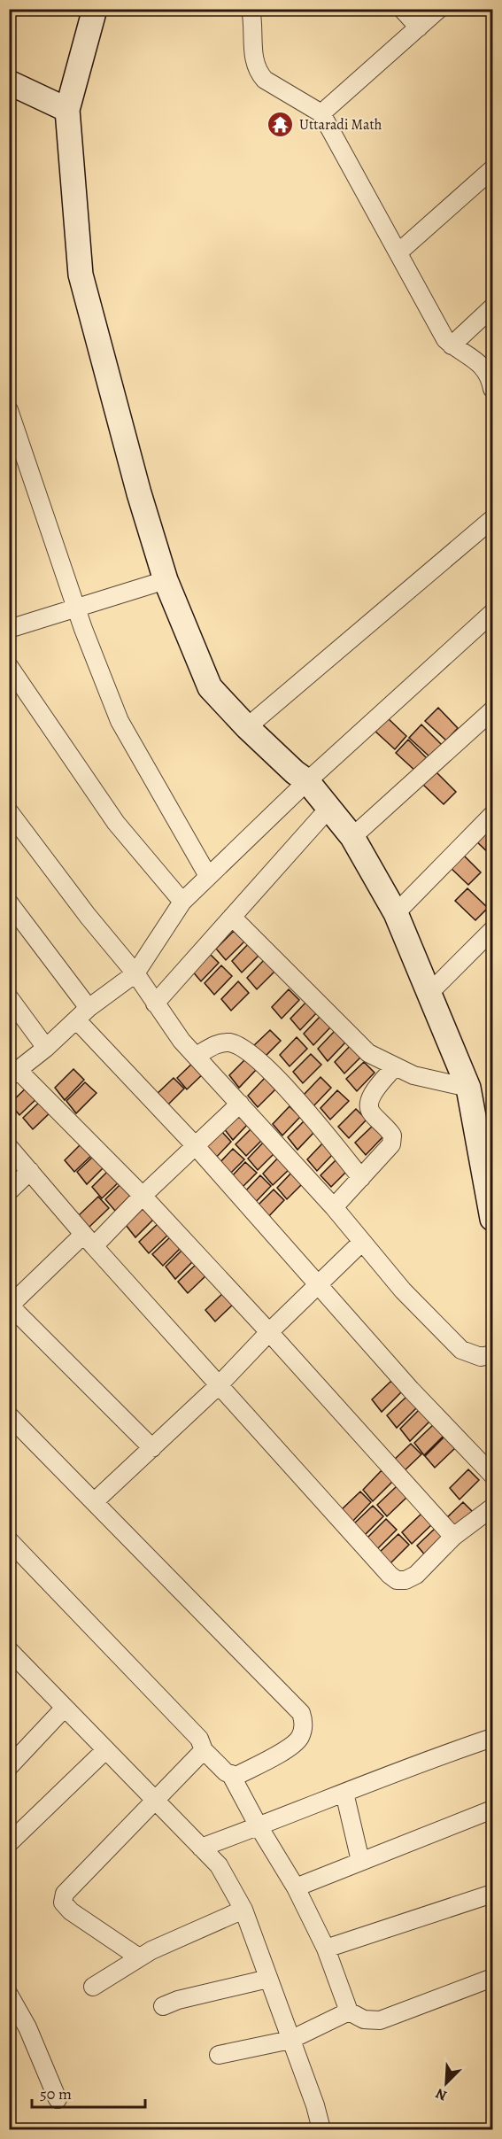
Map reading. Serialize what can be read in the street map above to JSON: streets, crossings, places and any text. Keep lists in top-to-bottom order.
{
  "places": {
    "temple": ["Uttaradi Math"]
  },
  "scale_bar": "50 m",
  "north": "bottom left"
}
